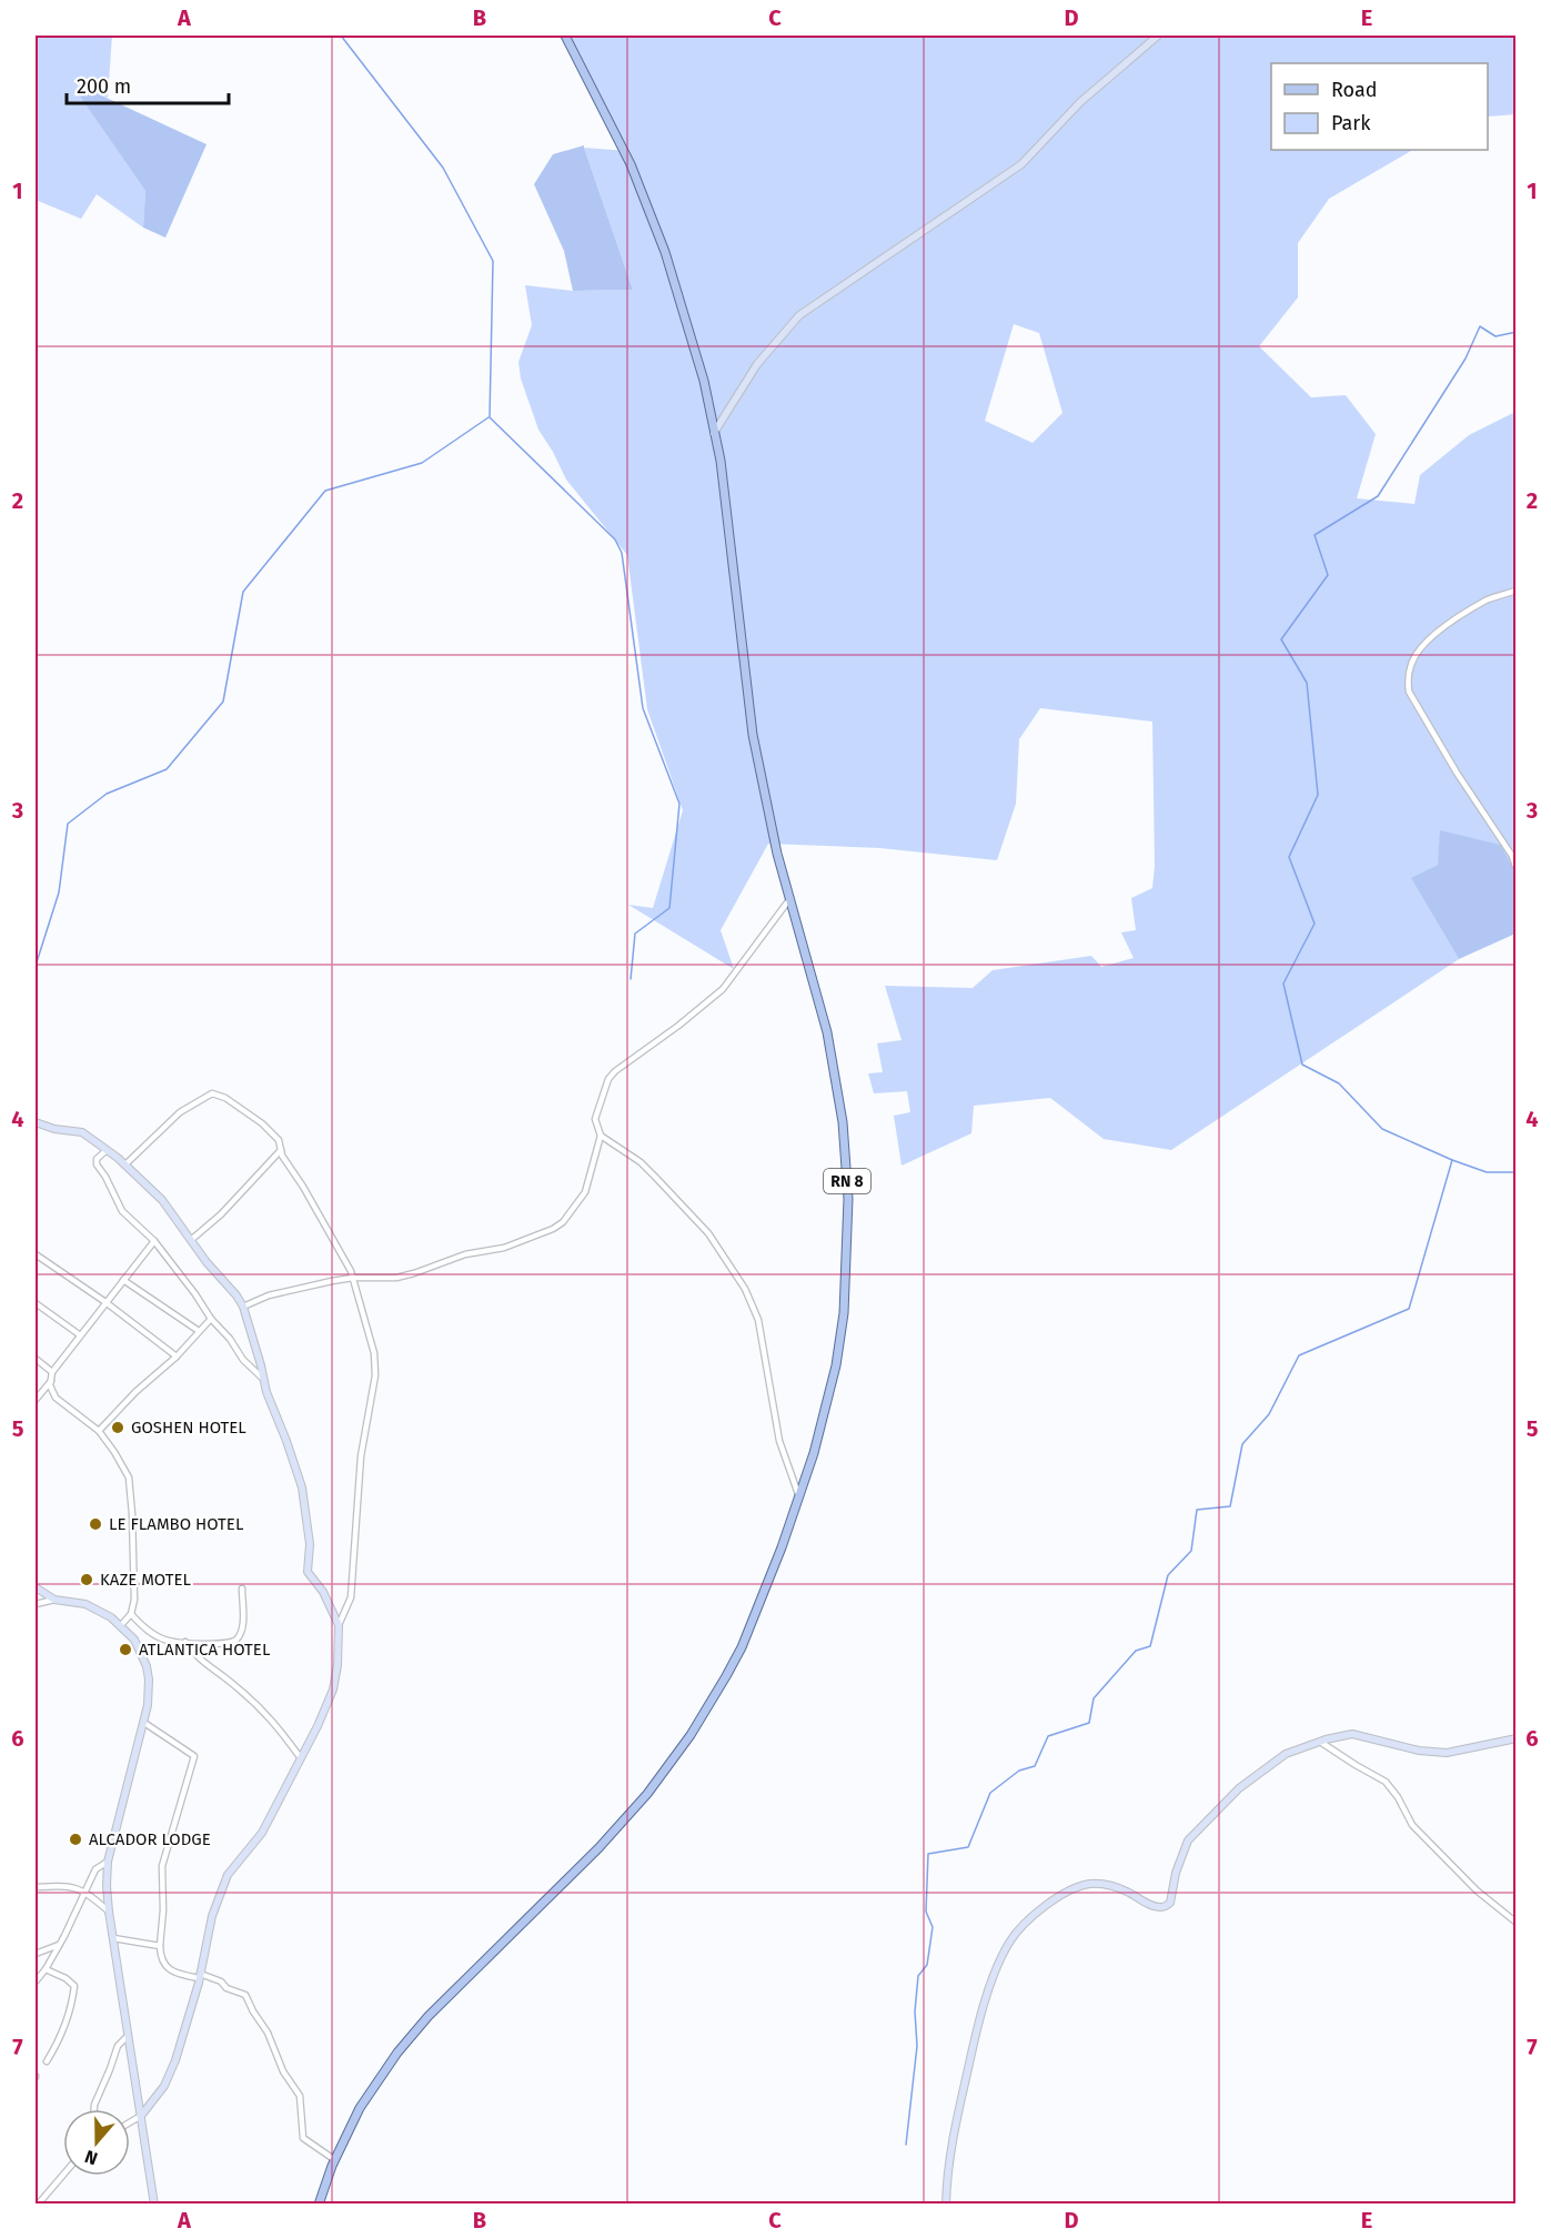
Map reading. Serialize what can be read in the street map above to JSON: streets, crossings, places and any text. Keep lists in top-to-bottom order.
{
  "streets": {
    "main road": ["RN 8"]
  },
  "places": [
    "GOSHEN HOTEL",
    "LE FLAMBO HOTEL",
    "KAZE MOTEL",
    "ATLANTICA HOTEL",
    "ALCADOR LODGE"
  ],
  "legend": ["Road", "Park"],
  "scale_bar": "200 m",
  "north": "bottom",
  "grid": {
    "columns": [
      "A",
      "B",
      "C",
      "D",
      "E"
    ],
    "rows": [
      "1",
      "2",
      "3",
      "4",
      "5",
      "6",
      "7"
    ]
  }
}
